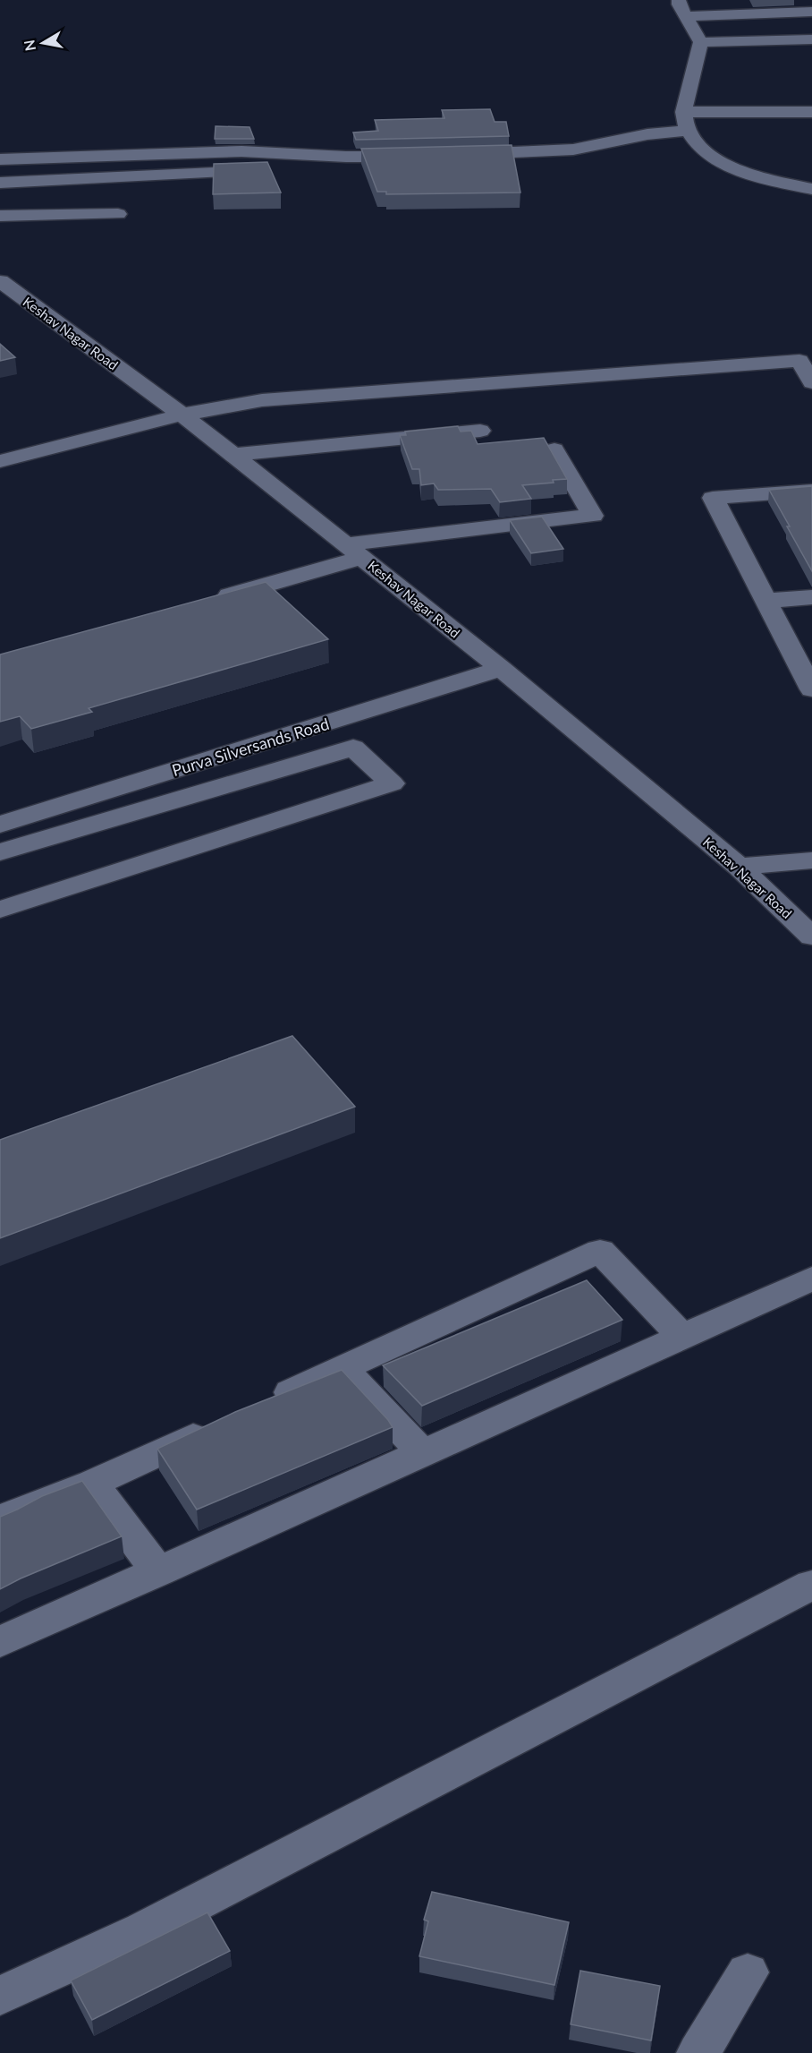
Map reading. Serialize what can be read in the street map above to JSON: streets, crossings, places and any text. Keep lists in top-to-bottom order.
{
  "streets": {
    "street": ["Keshav Nagar Road", "Purva Silversands Road"]
  },
  "crossings": [
    ["Keshav Nagar Road", "Purva Silversands Road"]
  ],
  "north": "left"
}
